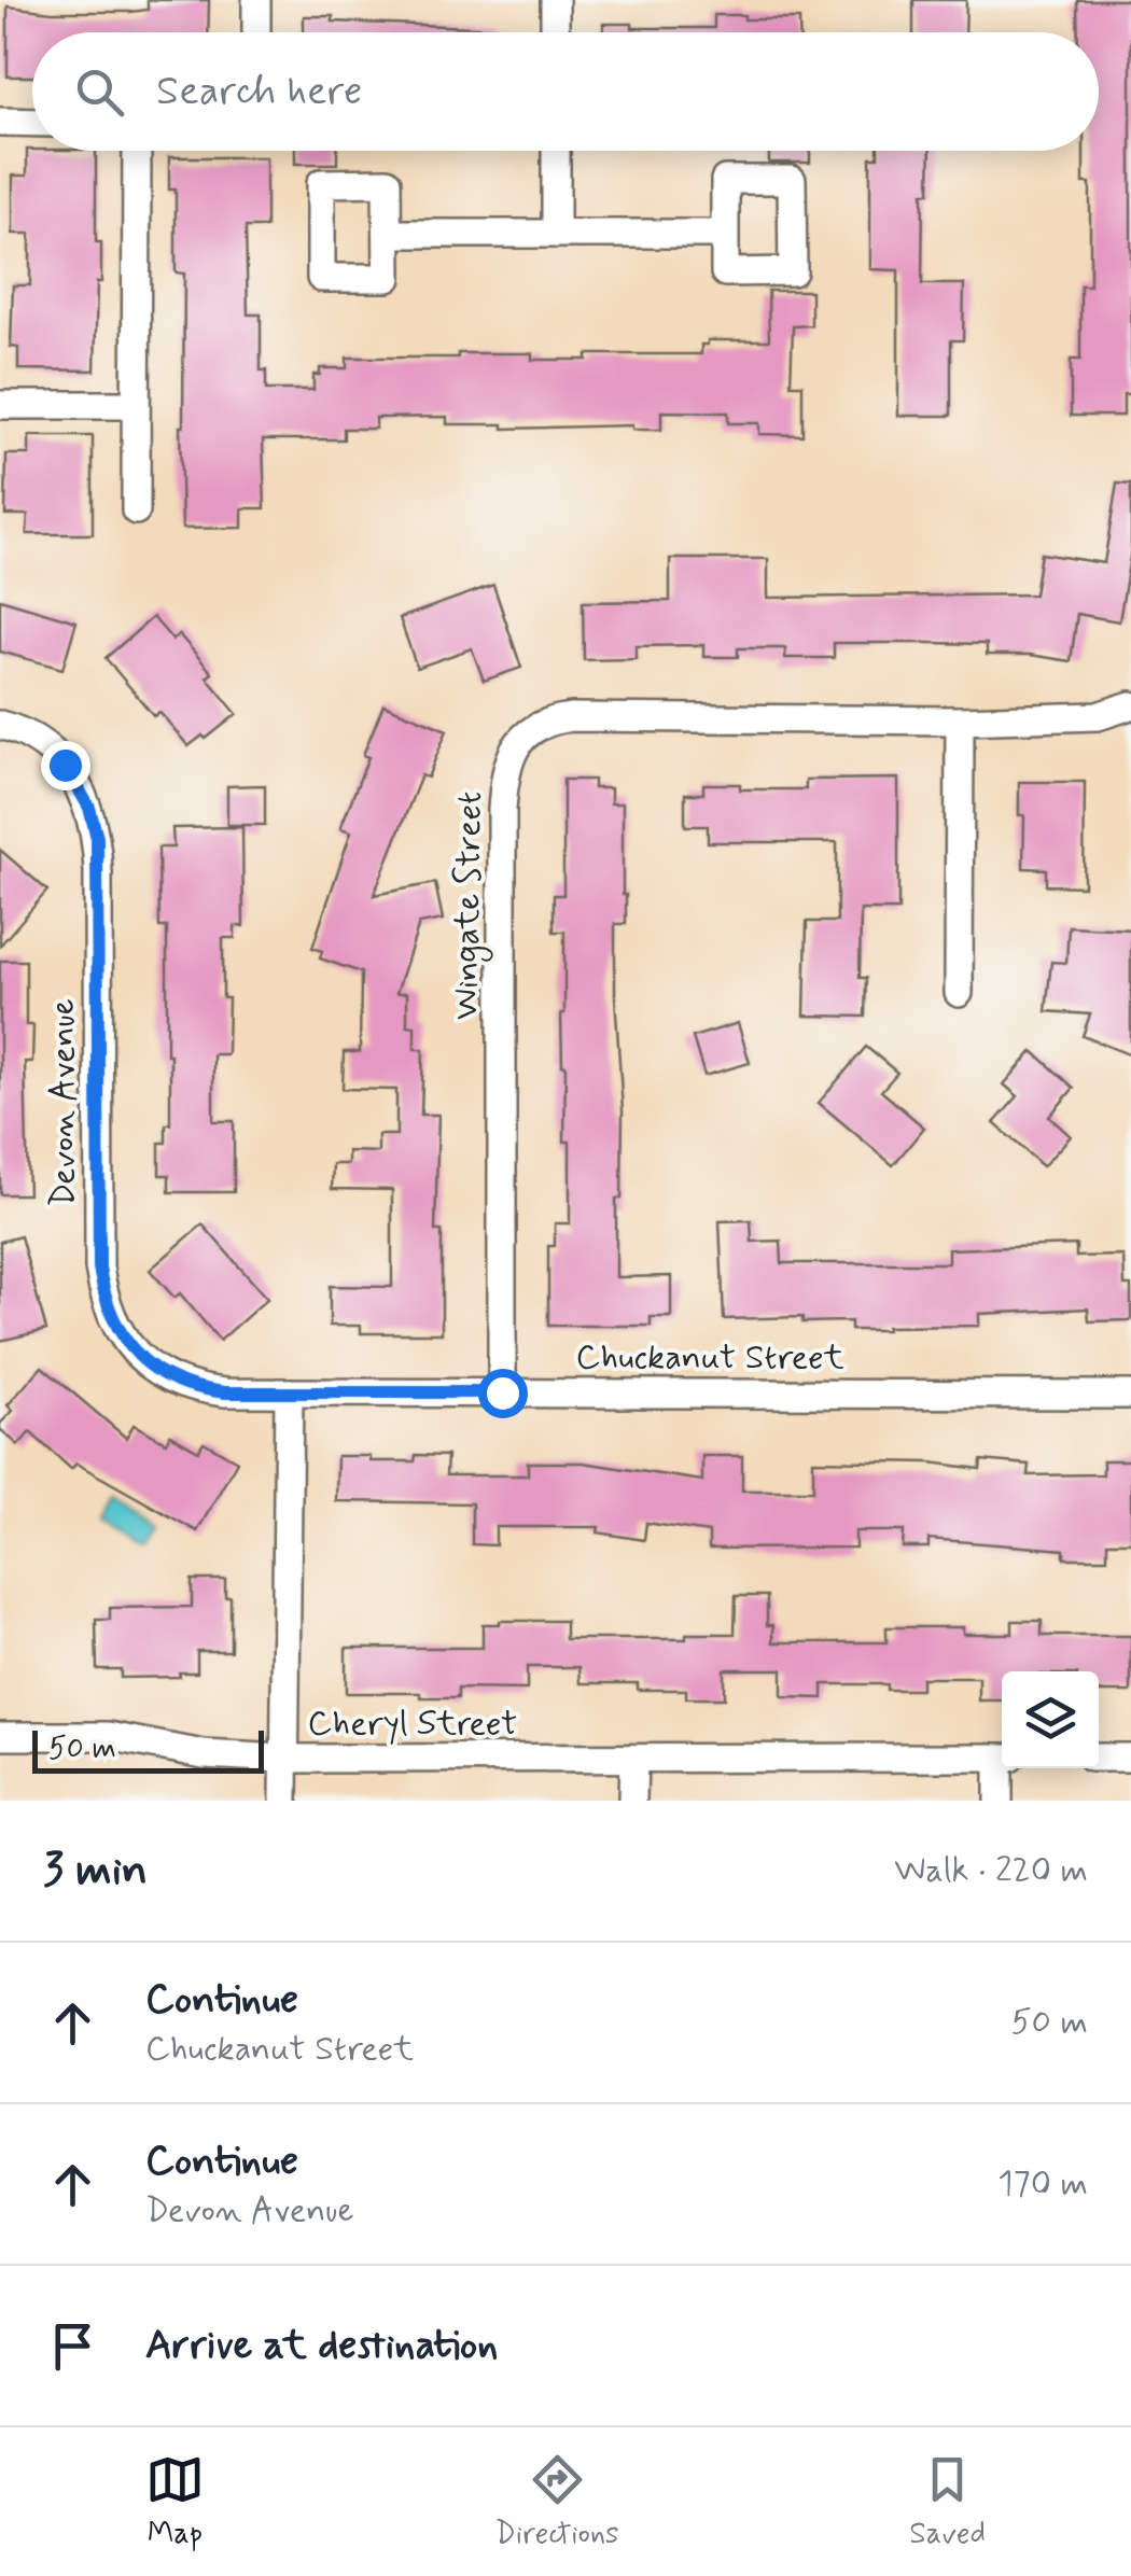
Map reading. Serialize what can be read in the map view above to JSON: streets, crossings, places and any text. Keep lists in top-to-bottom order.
{
  "streets": {
    "street": [
      "Wingate Street",
      "Devon Avenue",
      "Chuckanut Street",
      "Cheryl Street"
    ]
  },
  "crossings": [
    ["Wingate Street", "Chuckanut Street"],
    ["Devon Avenue", "Chuckanut Street"]
  ],
  "scale_bar": "50 m",
  "page": {
    "search": "Search here",
    "scale": "50 m",
    "heading": ["3 min", "Walk · 220 m"],
    "list": [
      ["Continue", "Chuckanut Street", "50 m"],
      ["Continue", "Devon Avenue", "170 m"],
      "Arrive at destination"
    ],
    "nav": ["Map", "Directions", "Saved"]
  }
}
